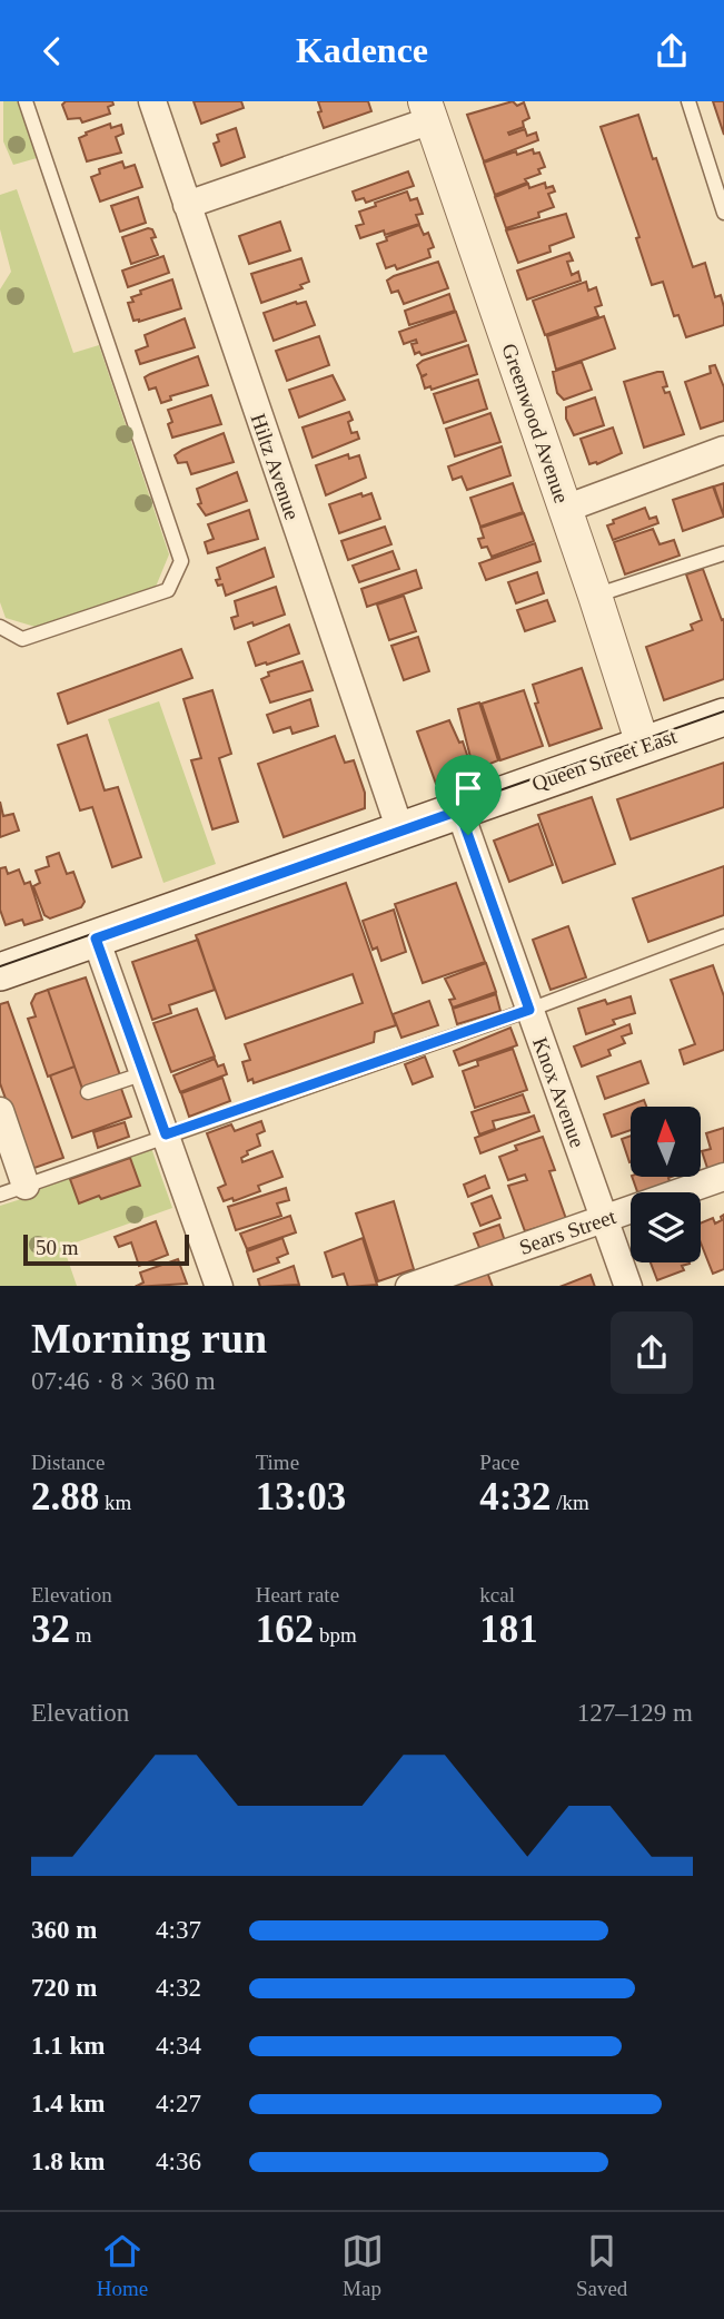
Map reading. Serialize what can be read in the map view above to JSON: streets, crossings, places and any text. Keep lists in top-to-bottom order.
{
  "streets": {
    "main road": ["Queen Street East"],
    "street": [
      "Greenwood Avenue",
      "Hiltz Avenue",
      "Knox Avenue",
      "Sears Street"
    ]
  },
  "crossings": [
    ["Greenwood Avenue", "Queen Street East"],
    ["Hiltz Avenue", "Queen Street East"],
    ["Queen Street East", "Knox Avenue"],
    ["Knox Avenue", "Sears Street"]
  ],
  "scale_bar": "50 m",
  "north": "top",
  "page": {
    "header": "Kadence",
    "scale": "50 m",
    "heading": ["Morning run", "07:46 · 8 × 360 m"],
    "stats": [
      ["Distance", "2.88 km"],
      ["Time", "13:03"],
      ["Pace", "4:32 /km"],
      ["Elevation", "32 m"],
      ["Heart rate", "162 bpm"],
      ["kcal", "181"]
    ],
    "chart": ["Elevation", "127–129 m"],
    "list": [
      {
        "name": "360 m",
        "note": "4:37"
      },
      {
        "name": "720 m",
        "note": "4:32"
      },
      {
        "name": "1.1 km",
        "note": "4:34"
      },
      {
        "name": "1.4 km",
        "note": "4:27"
      },
      {
        "name": "1.8 km",
        "note": "4:36"
      }
    ],
    "tabs": ["Home", "Map", "Saved"]
  }
}
